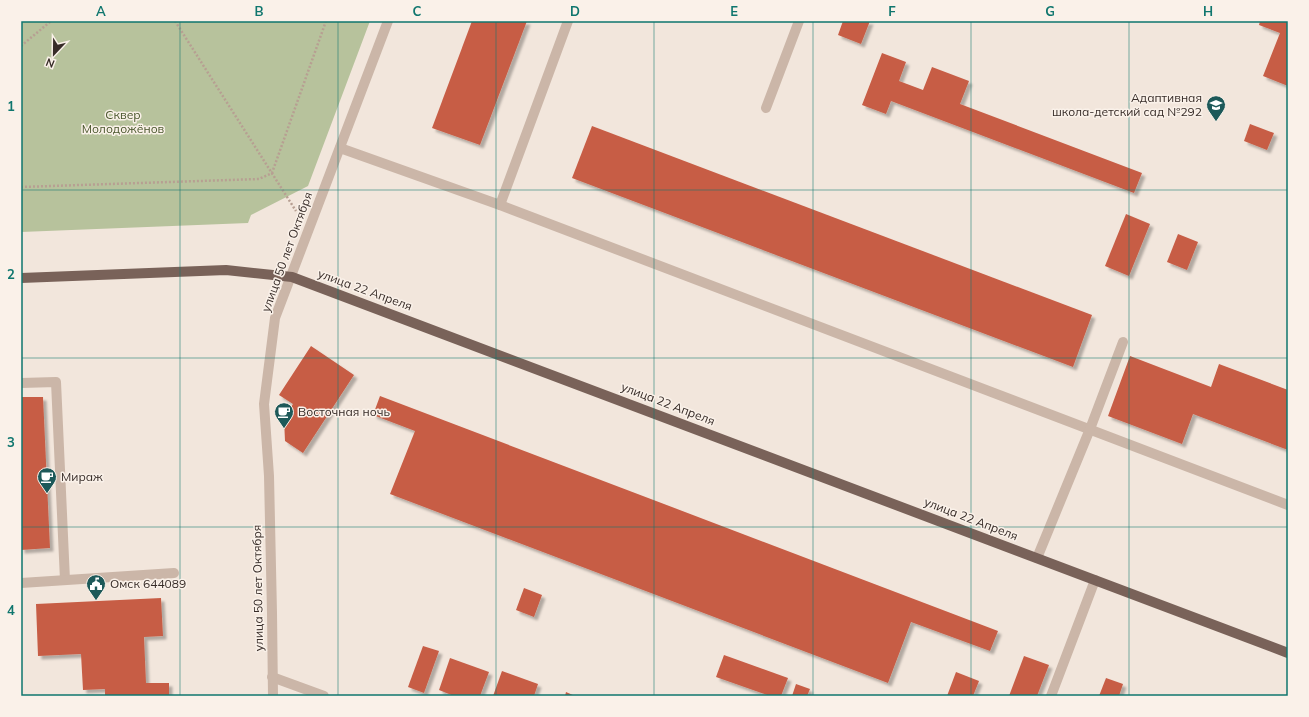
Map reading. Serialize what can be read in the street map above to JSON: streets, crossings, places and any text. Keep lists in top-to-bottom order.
{
  "streets": {
    "main road": ["улица 22 Апреля"],
    "street": ["улица 50 лет Октября"]
  },
  "crossings": [
    ["улица 50 лет Октября", "улица 22 Апреля"]
  ],
  "parks": ["Сквер Молодожёнов"],
  "places": {
    "school or university": ["Адаптивная школа-детский сад №292"],
    "cafe": ["Восточная ночь", "Мираж"],
    "public building": ["Омск 644089"]
  },
  "north": "bottom",
  "grid": {
    "columns": [
      "A",
      "B",
      "C",
      "D",
      "E",
      "F",
      "G",
      "H"
    ],
    "rows": [
      "1",
      "2",
      "3",
      "4"
    ]
  }
}
